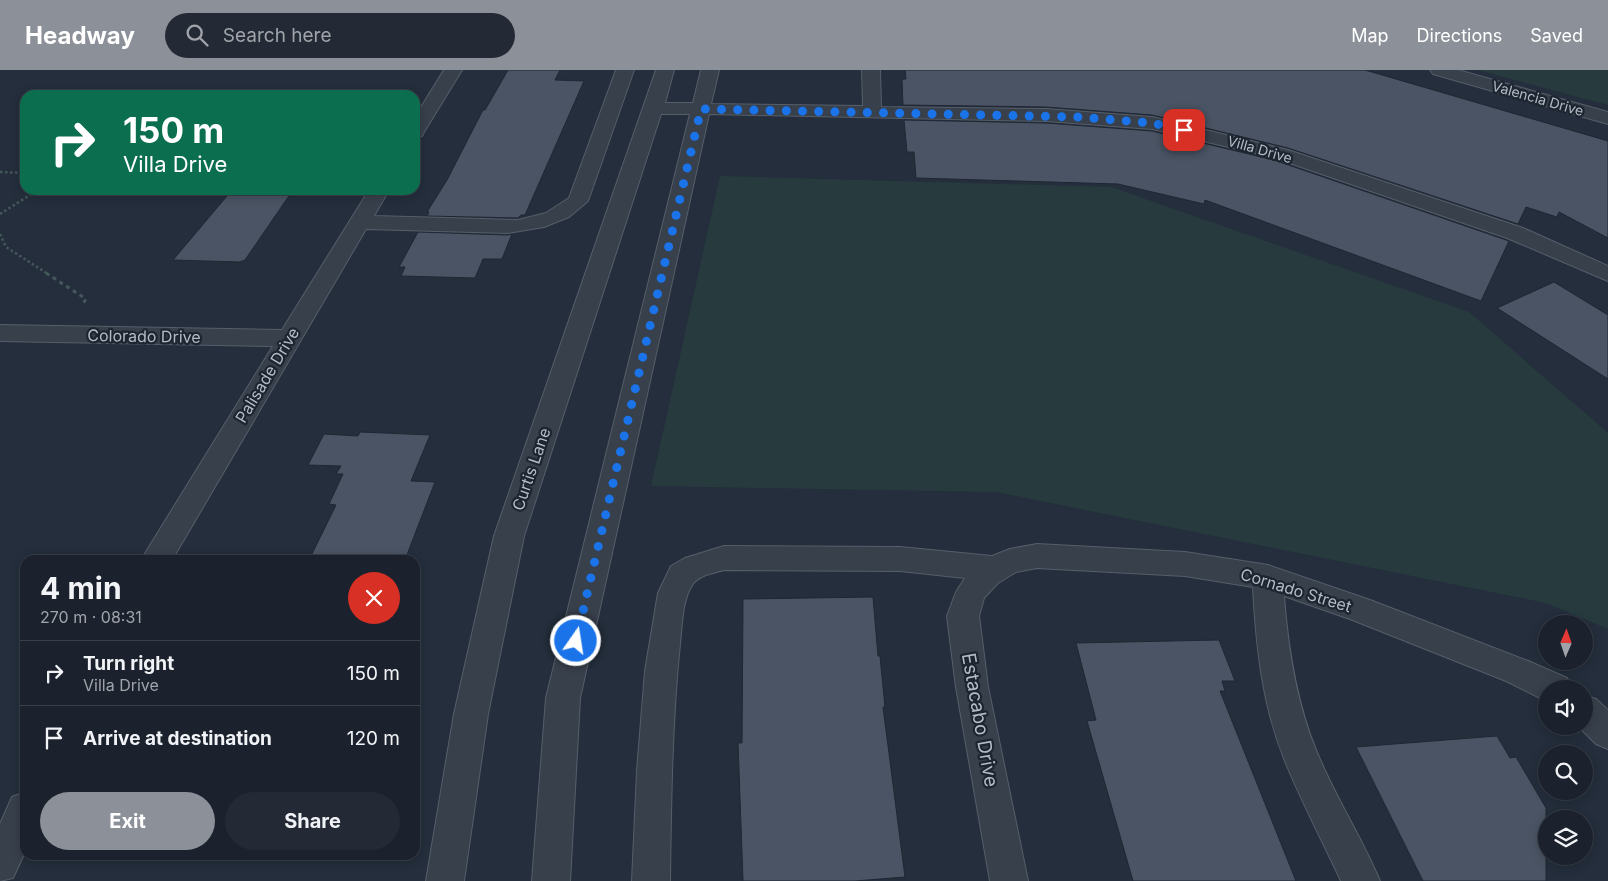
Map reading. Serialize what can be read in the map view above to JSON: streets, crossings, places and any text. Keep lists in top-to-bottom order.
{
  "streets": {
    "street": [
      "Valencia Drive",
      "Villa Drive",
      "Colorado Drive",
      "Palisade Drive",
      "Curtis Lane",
      "Cornado Street",
      "Estacabo Drive"
    ]
  },
  "crossings": [
    ["Villa Drive", "Curtis Lane"],
    ["Colorado Drive", "Palisade Drive"],
    ["Cornado Street", "Estacabo Drive"]
  ],
  "north": "top",
  "page": {
    "header": "Headway",
    "search": "Search here",
    "nav": ["Map", "Directions", "Saved"],
    "turn": ["150 m", "Villa Drive"],
    "heading": ["4 min", "270 m · 08:31"],
    "list": [
      {
        "name": "Turn right",
        "note": "Villa Drive",
        "value": "150 m"
      },
      {
        "name": "Arrive at destination",
        "value": "120 m"
      }
    ],
    "buttons": ["Exit", "Share"]
  }
}
